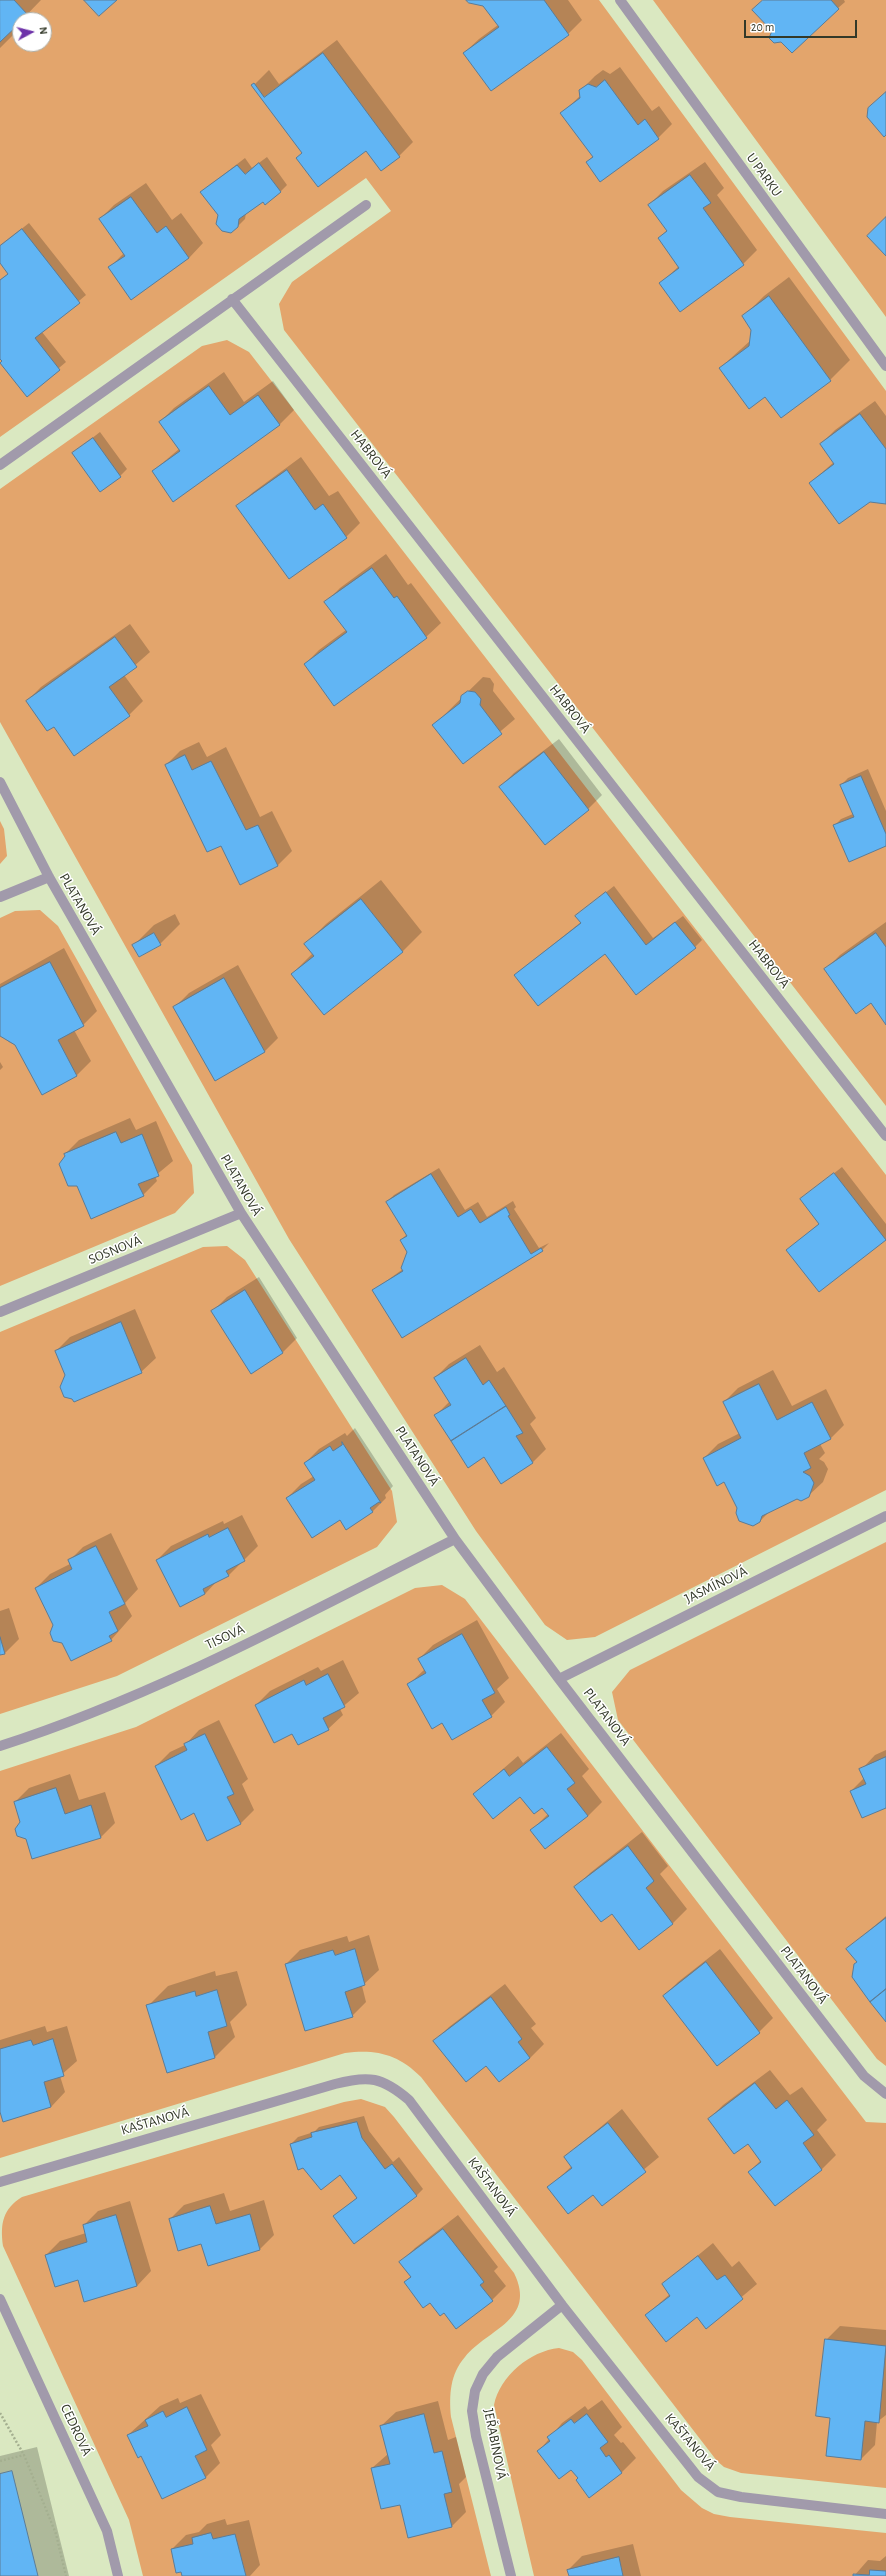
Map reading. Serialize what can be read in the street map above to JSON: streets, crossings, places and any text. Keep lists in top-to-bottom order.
{
  "streets": {
    "street": [
      "U PARKU",
      "HABROVÁ",
      "PLATANOVÁ",
      "SOSNOVÁ",
      "JASMÍNOVÁ",
      "TISOVÁ",
      "KAŠTANOVÁ",
      "CEDROVÁ",
      "JEŘABINOVÁ"
    ]
  },
  "crossings": [
    ["PLATANOVÁ", "SOSNOVÁ"],
    ["PLATANOVÁ", "JASMÍNOVÁ"],
    ["PLATANOVÁ", "TISOVÁ"],
    ["KAŠTANOVÁ", "JEŘABINOVÁ"]
  ],
  "scale_bar": "20 m",
  "north": "right"
}
